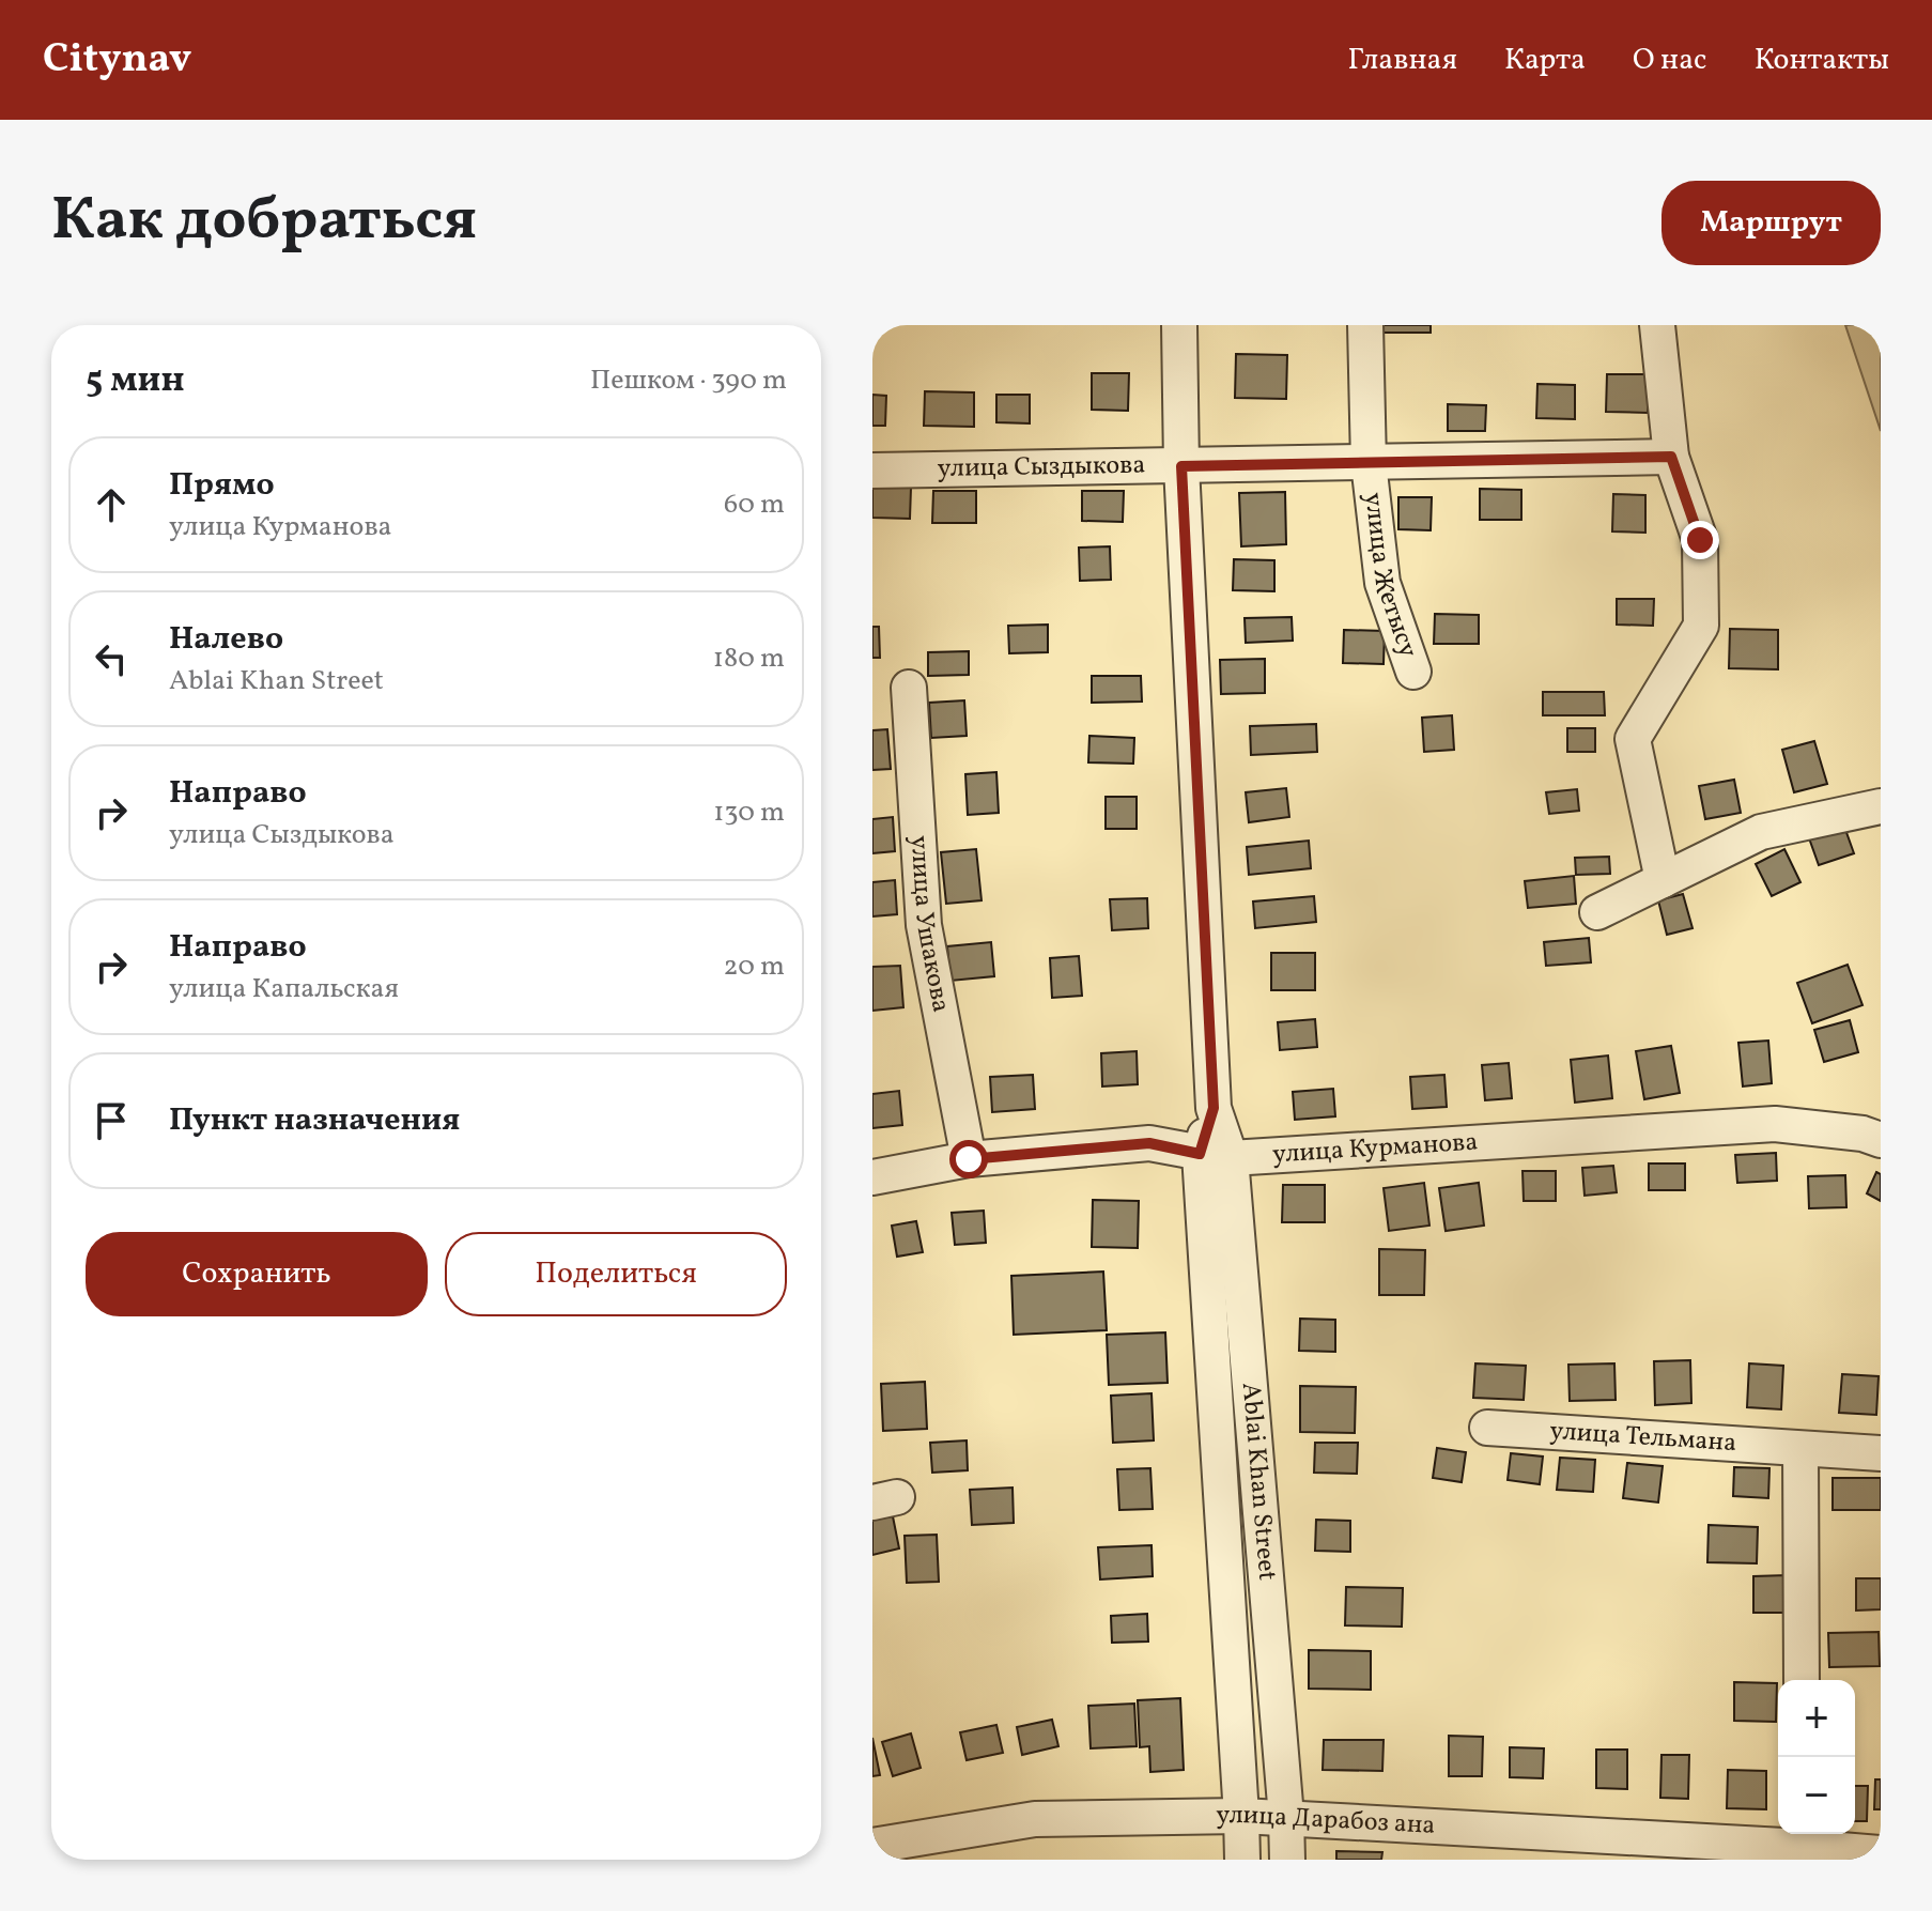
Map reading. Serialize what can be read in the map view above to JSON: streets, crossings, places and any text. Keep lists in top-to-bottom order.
{
  "streets": {
    "street": [
      "улица Сыздыкова",
      "улица Жетысу",
      "улица Ушакова",
      "улица Курманова",
      "улица Тельмана",
      "Ablai Khan Street",
      "улица Дарабоз ана"
    ]
  },
  "crossings": [
    ["улица Сыздыкова", "улица Жетысу"],
    ["улица Сыздыкова", "Ablai Khan Street"],
    ["улица Ушакова", "улица Курманова"],
    ["улица Курманова", "Ablai Khan Street"],
    ["Ablai Khan Street", "улица Дарабоз ана"]
  ],
  "page": {
    "header": "Citynav",
    "nav": [
      "Главная",
      "Карта",
      "О нас",
      "Контакты"
    ],
    "title": "Как добраться",
    "buttons": [
      "Маршрут",
      ["Сохранить", "Поделиться"]
    ],
    "heading": ["5 мин", "Пешком · 390 m"],
    "list": [
      ["Прямо", "улица Курманова", "60 m"],
      ["Налево", "Ablai Khan Street", "180 m"],
      ["Направо", "улица Сыздыкова", "130 m"],
      ["Направо", "улица Капальская", "20 m"],
      "Пункт назначения"
    ],
    "map_buttons": ["+", "−"]
  }
}
